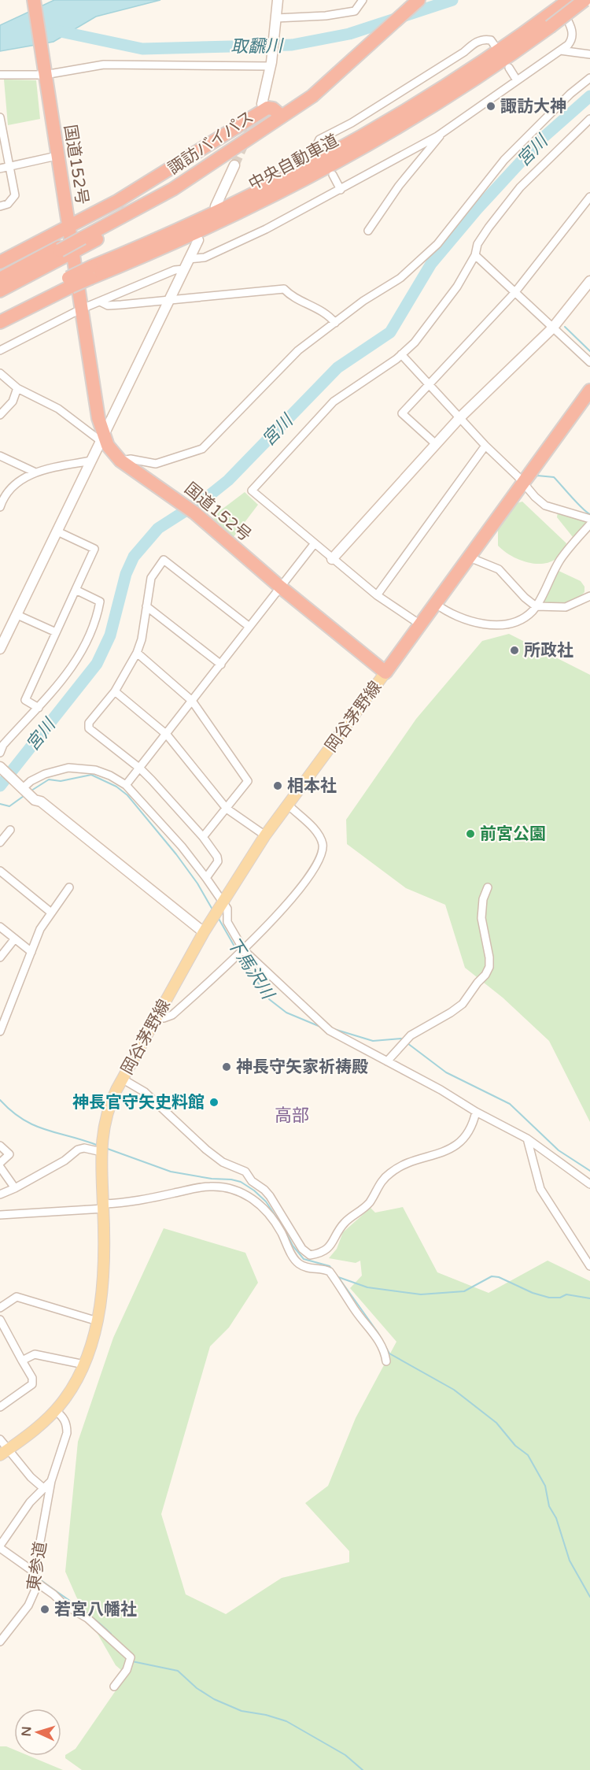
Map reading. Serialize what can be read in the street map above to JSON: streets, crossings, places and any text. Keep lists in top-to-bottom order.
{
  "streets": {
    "highway": ["諏訪バイパス", "中央自動車道", "国道152号"],
    "main road": ["岡谷茅野線"],
    "street": ["東参道"]
  },
  "crossings": [
    ["諏訪バイパス", "国道152号"],
    ["国道152号", "岡谷茅野線"],
    ["岡谷茅野線", "東参道"]
  ],
  "districts": ["高部"],
  "water": ["取飜川", "宮川", "下馬沢川"],
  "places": [
    "諏訪大神",
    "所政社",
    "相本社",
    "前宮公園",
    "神長守矢家祈祷殿",
    "神長官守矢史料館",
    "若宮八幡社"
  ],
  "north": "left"
}
